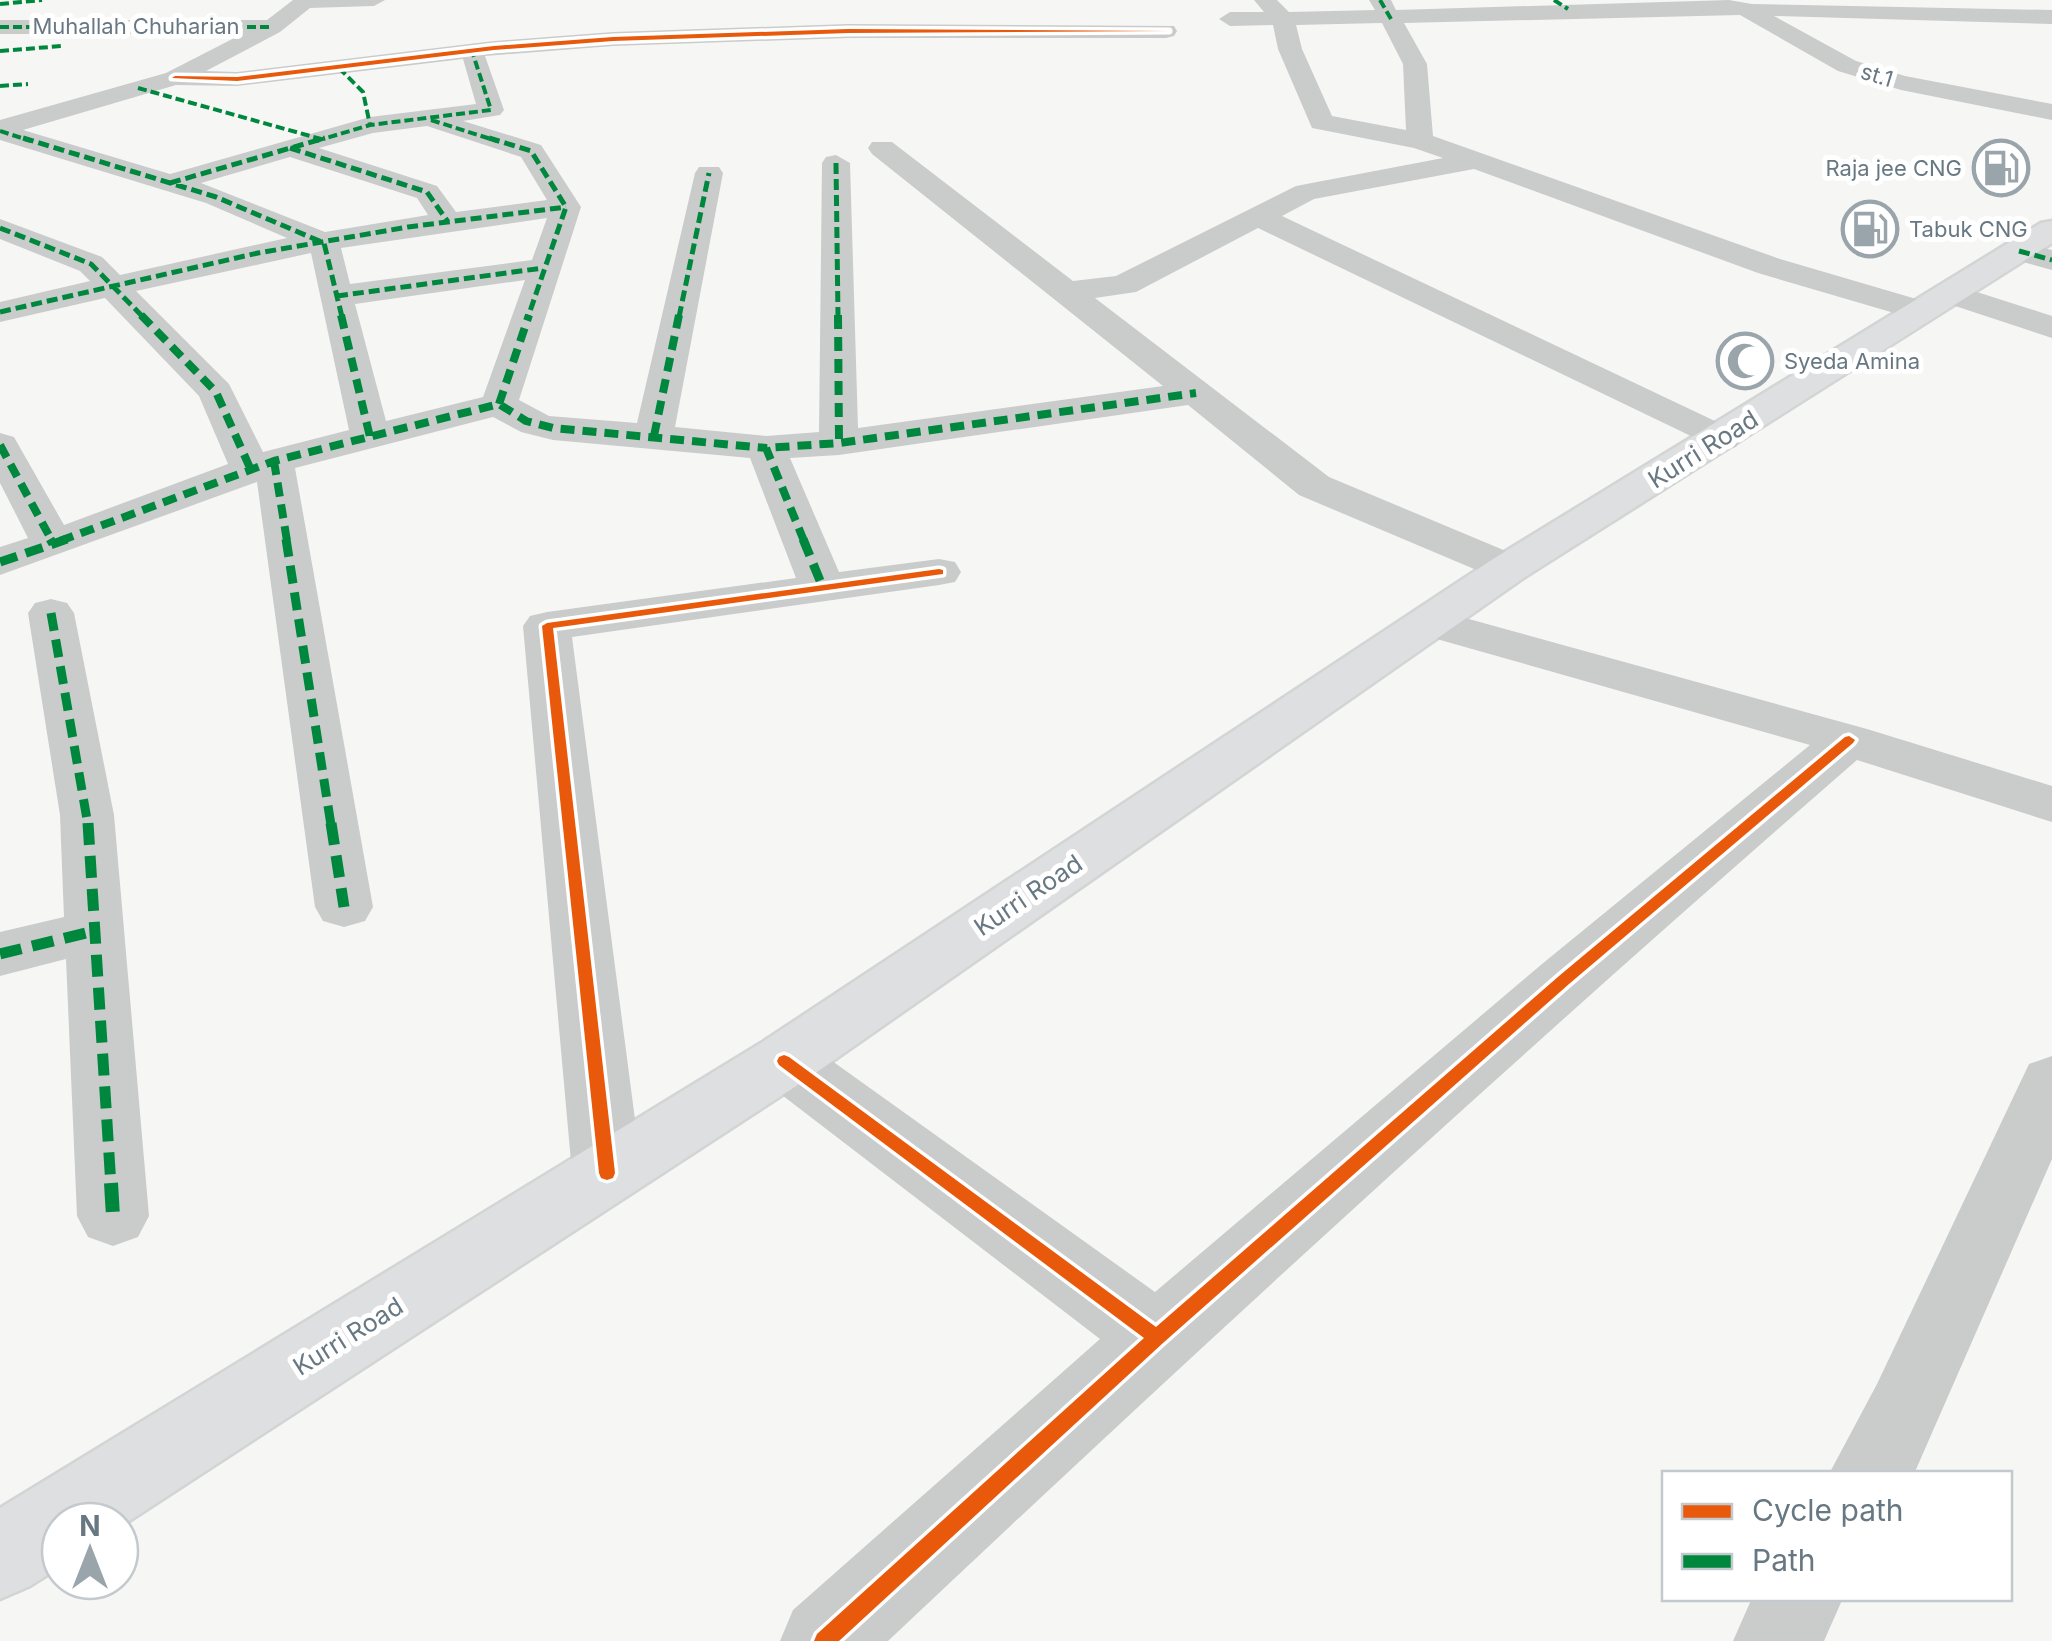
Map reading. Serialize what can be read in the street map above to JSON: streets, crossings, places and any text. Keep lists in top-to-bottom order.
{
  "streets": {
    "main road": ["Kurri Road"],
    "street": ["Muhallah Chuharian", "st.1"]
  },
  "places": {
    "fuel station": ["Raja jee CNG", "Tabuk CNG"],
    "mosque": ["Syeda Amina"]
  },
  "legend": ["Cycle path", "Path"],
  "north": "top"
}
